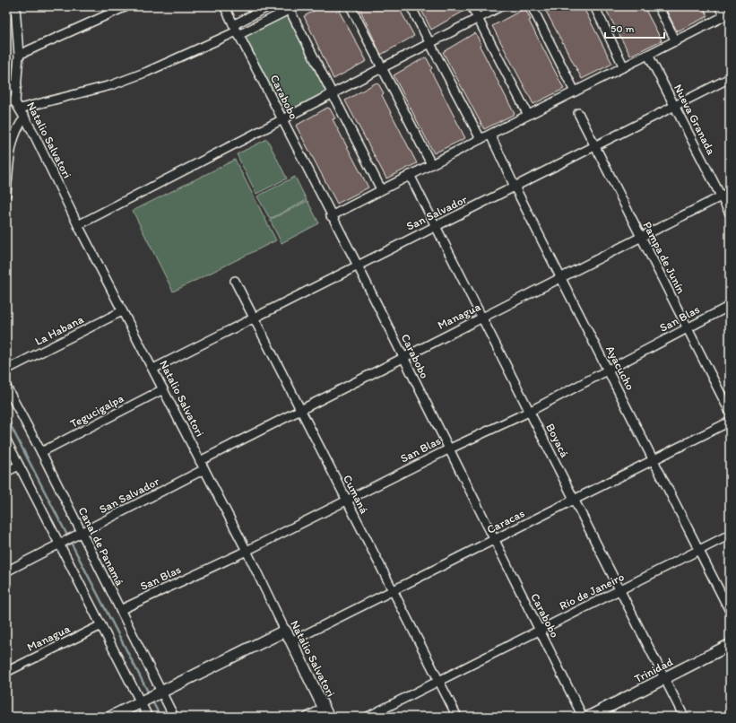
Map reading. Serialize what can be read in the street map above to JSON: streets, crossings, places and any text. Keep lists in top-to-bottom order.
{
  "streets": {
    "street": [
      "Carabobo",
      "Nueva Granada",
      "Natalio Salvatori",
      "San Salvador",
      "Pampa de Junín",
      "Managua",
      "San Blas",
      "La Habana",
      "Ayacucho",
      "Tegucigalpa",
      "Boyacá",
      "Cumaná",
      "Caracas",
      "Canal de Panamá",
      "Río de Janeiro",
      "Trinidad"
    ]
  },
  "crossings": [
    ["Carabobo", "San Salvador"],
    ["Carabobo", "Managua"],
    ["Carabobo", "San Blas"],
    ["Carabobo", "Caracas"],
    ["Carabobo", "Río de Janeiro"],
    ["Nueva Granada", "San Salvador"],
    ["Nueva Granada", "Managua"],
    ["Natalio Salvatori", "San Salvador"],
    ["Natalio Salvatori", "Managua"],
    ["Natalio Salvatori", "San Blas"],
    ["Natalio Salvatori", "La Habana"],
    ["Natalio Salvatori", "Tegucigalpa"],
    ["Natalio Salvatori", "Caracas"],
    ["San Salvador", "Pampa de Junín"],
    ["San Salvador", "Ayacucho"],
    ["San Salvador", "Boyacá"],
    ["San Salvador", "Cumaná"],
    ["San Salvador", "Canal de Panamá"],
    ["Pampa de Junín", "Managua"],
    ["Pampa de Junín", "San Blas"],
    ["Managua", "Ayacucho"],
    ["Managua", "Boyacá"],
    ["Managua", "Cumaná"],
    ["San Blas", "Ayacucho"],
    ["San Blas", "Boyacá"],
    ["San Blas", "Cumaná"],
    ["San Blas", "Canal de Panamá"],
    ["Ayacucho", "Caracas"],
    ["Ayacucho", "Río de Janeiro"],
    ["Tegucigalpa", "Canal de Panamá"],
    ["Boyacá", "Caracas"],
    ["Boyacá", "Río de Janeiro"],
    ["Boyacá", "Trinidad"],
    ["Cumaná", "Caracas"],
    ["Cumaná", "Río de Janeiro"]
  ],
  "scale_bar": "50 m"
}
